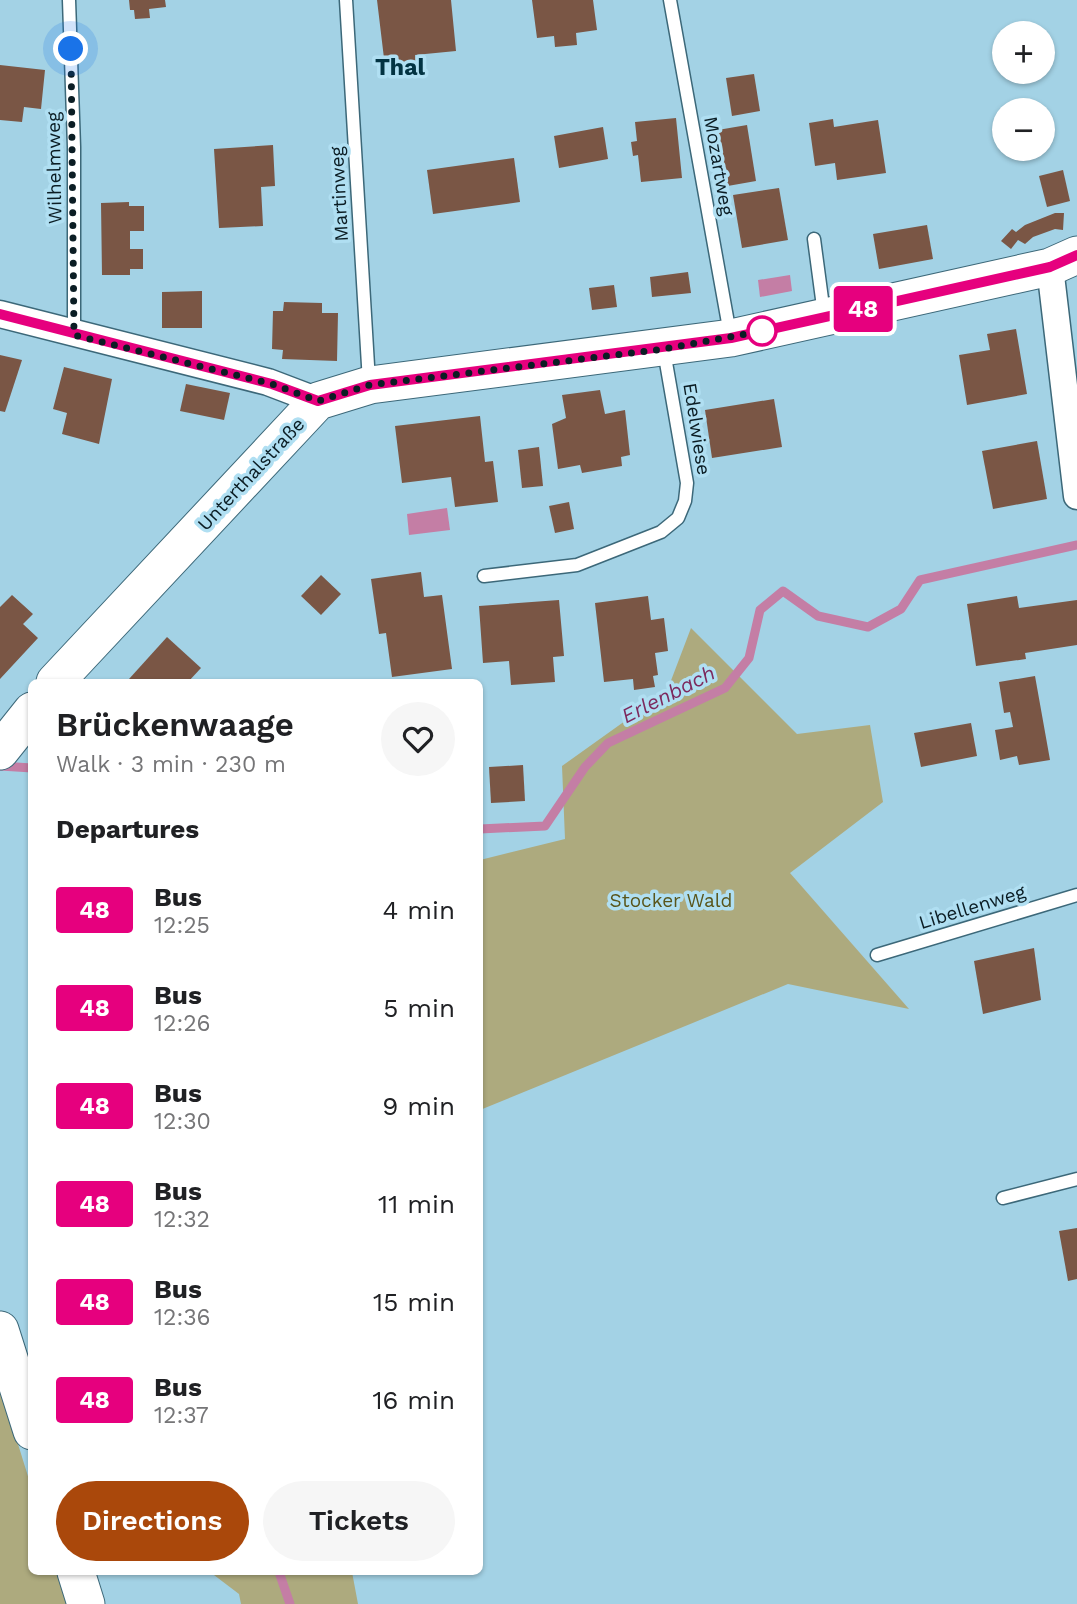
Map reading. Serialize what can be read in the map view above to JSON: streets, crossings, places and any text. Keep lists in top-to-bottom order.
{
  "streets": {
    "street": ["Unterthalstraße"],
    "lane": [
      "Mozartweg",
      "Wilhelmweg",
      "Martinweg",
      "Edelwiese",
      "Libellenweg"
    ]
  },
  "crossings": [
    ["Mozartweg", "Unterthalstraße"],
    ["Martinweg", "Unterthalstraße"],
    ["Edelwiese", "Unterthalstraße"]
  ],
  "districts": ["Thal"],
  "water": ["Erlenbach"],
  "parks": ["Stocker Wald"],
  "lines": ["bus line 48"],
  "page": {
    "on_map": "48",
    "map_buttons": ["+", "−"],
    "heading": [
      ["Brückenwaage", "Walk · 3 min · 230 m"],
      "Departures"
    ],
    "list": [
      {
        "mark": "48",
        "name": "Bus",
        "note": "12:25",
        "value": "4 min"
      },
      {
        "mark": "48",
        "name": "Bus",
        "note": "12:26",
        "value": "5 min"
      },
      {
        "mark": "48",
        "name": "Bus",
        "note": "12:30",
        "value": "9 min"
      },
      {
        "mark": "48",
        "name": "Bus",
        "note": "12:32",
        "value": "11 min"
      },
      {
        "mark": "48",
        "name": "Bus",
        "note": "12:36",
        "value": "15 min"
      },
      {
        "mark": "48",
        "name": "Bus",
        "note": "12:37",
        "value": "16 min"
      }
    ],
    "buttons": ["Directions", "Tickets"]
  }
}
